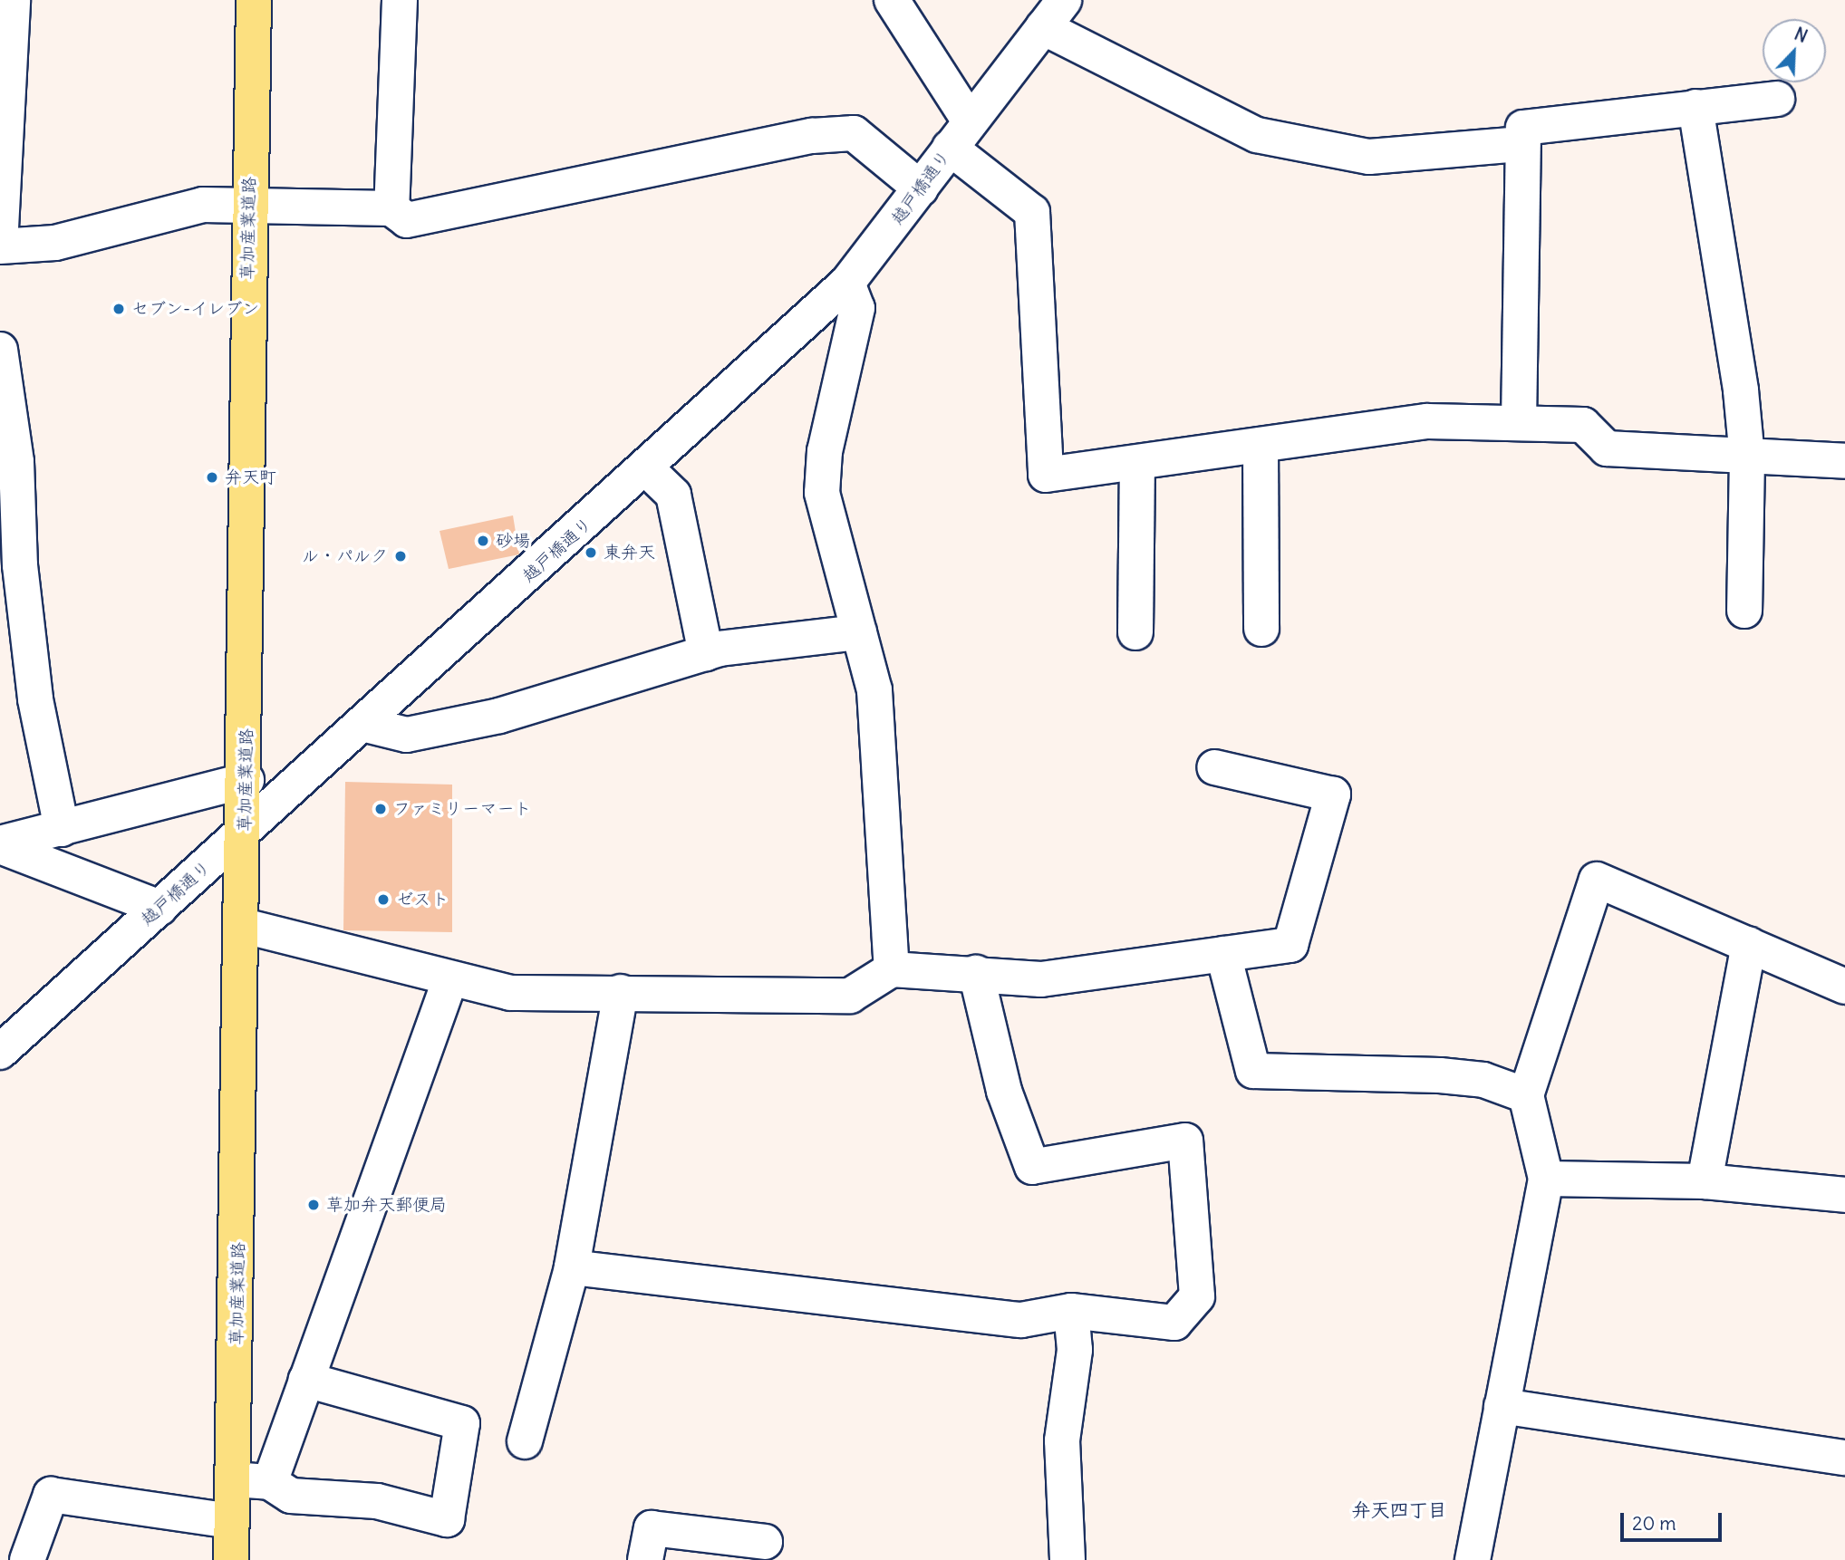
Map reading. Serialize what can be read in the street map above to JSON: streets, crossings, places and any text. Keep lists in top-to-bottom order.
{
  "streets": {
    "main road": ["草加産業道路"],
    "street": ["越戸橋通り"]
  },
  "crossings": [
    ["越戸橋通り", "草加産業道路"]
  ],
  "districts": ["弁天四丁目"],
  "places": [
    "セブン-イレブン",
    "弁天町",
    "砂場",
    "東弁天",
    "ル・パルク",
    "ファミリーマート",
    "ゼスト",
    "草加弁天郵便局"
  ],
  "scale_bar": "20 m",
  "north": "top right"
}
